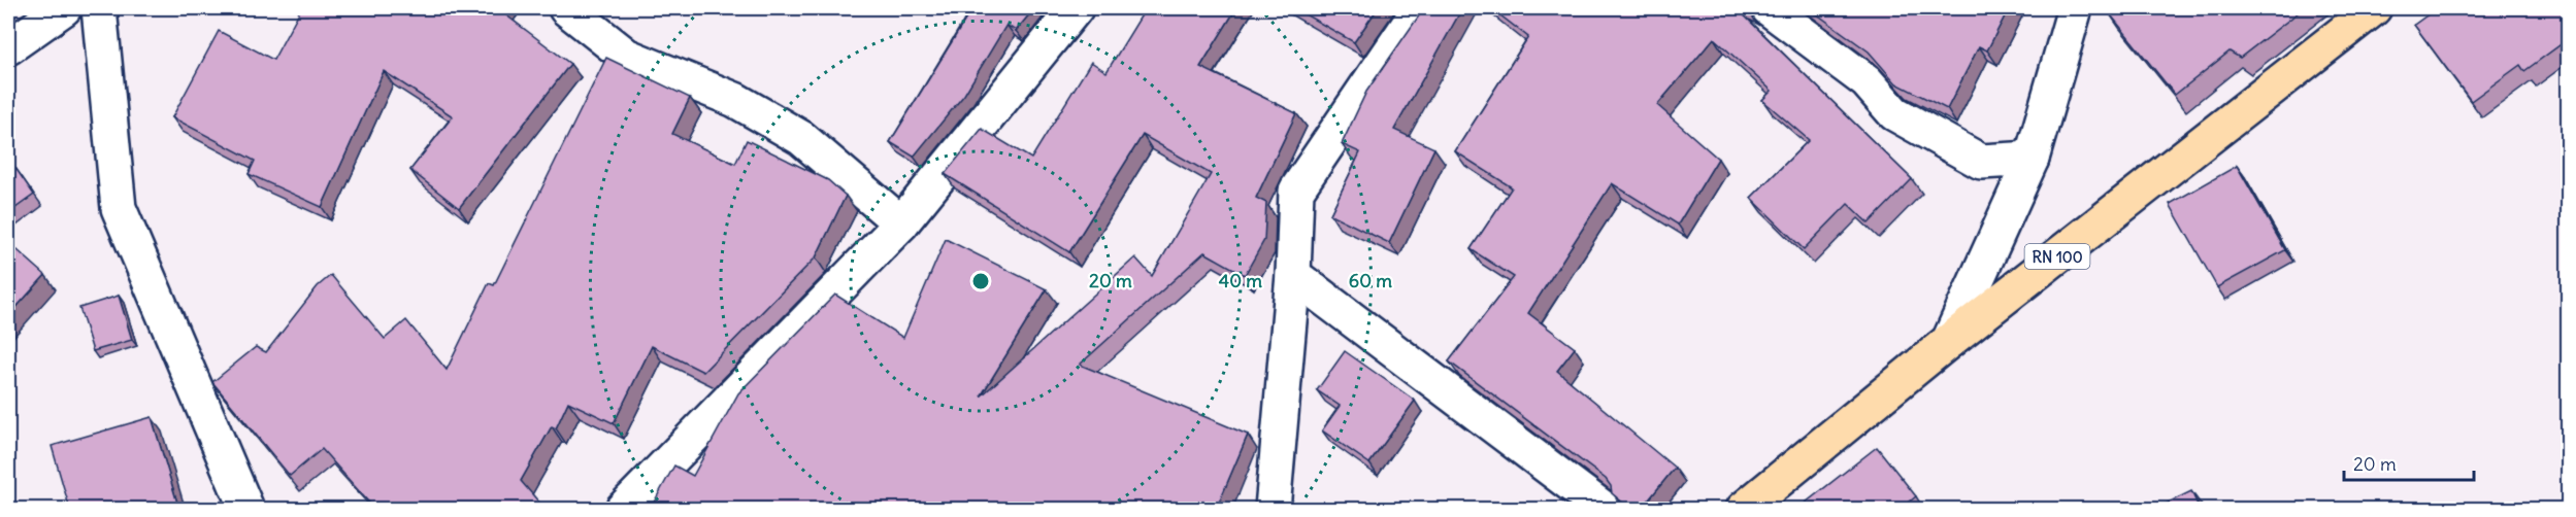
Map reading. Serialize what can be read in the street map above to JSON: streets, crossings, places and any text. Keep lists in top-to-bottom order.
{
  "streets": {
    "main road": ["RN 100"]
  },
  "scale_bar": "20 m",
  "rings": ["20 m", "40 m", "60 m"]
}
